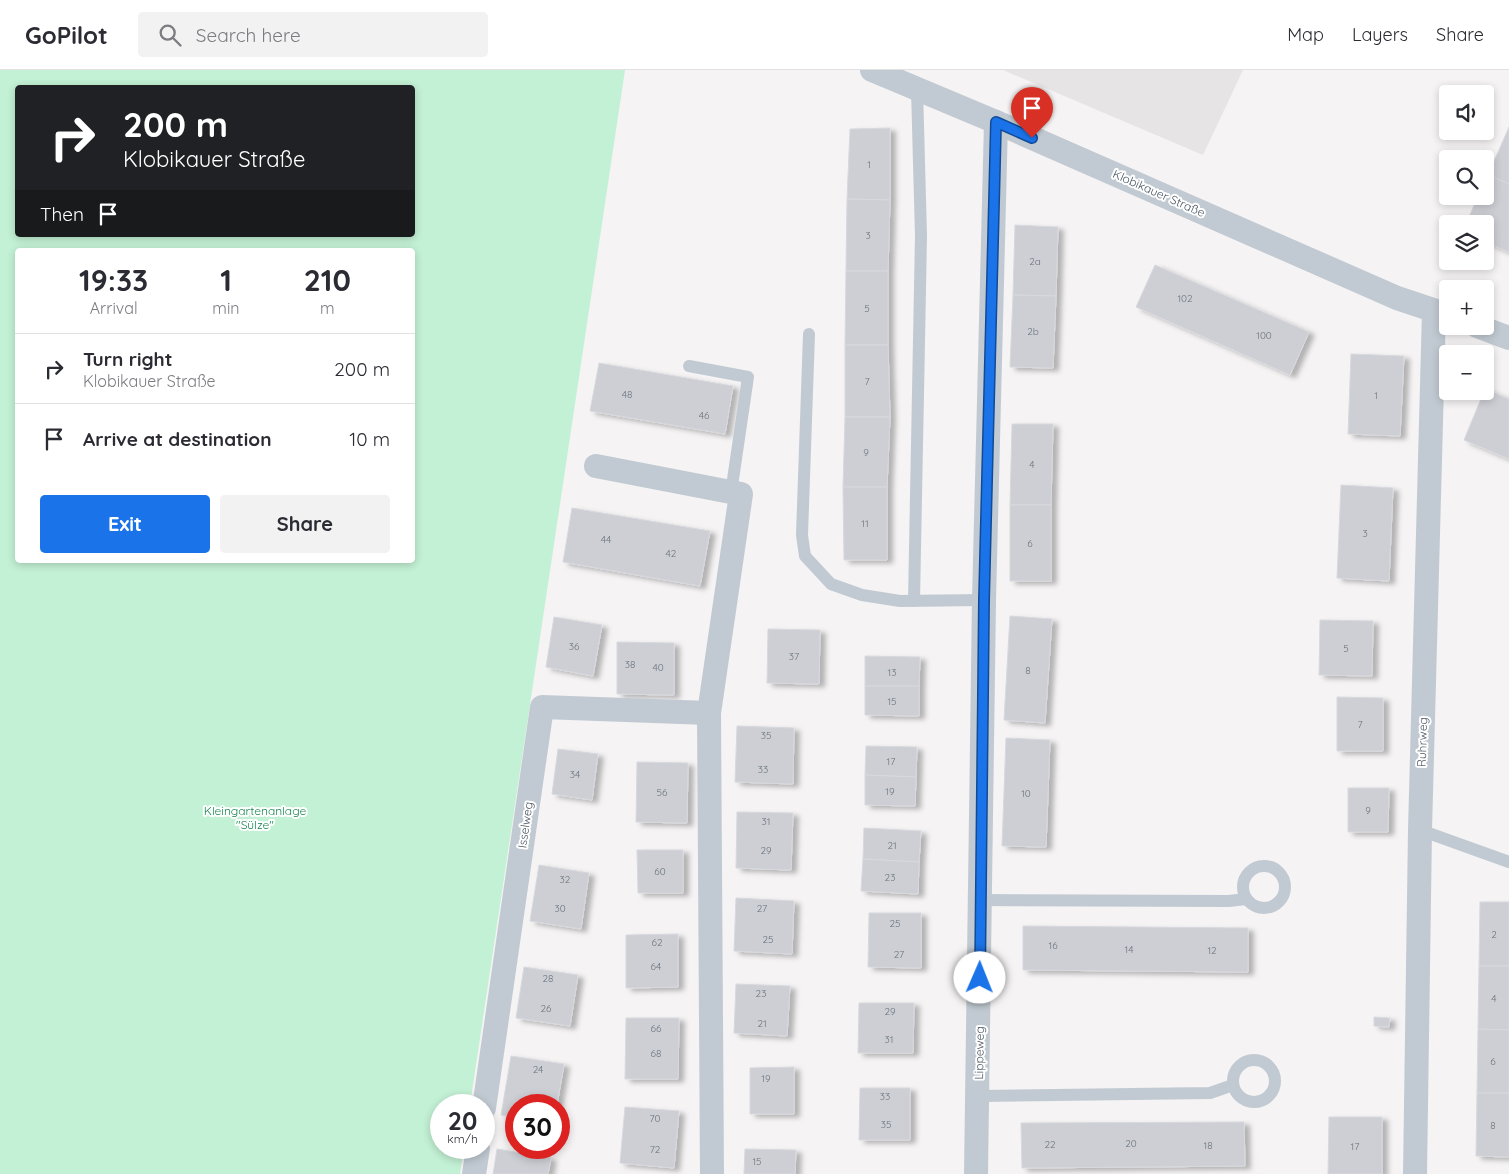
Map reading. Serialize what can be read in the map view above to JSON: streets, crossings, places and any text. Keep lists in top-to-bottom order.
{
  "streets": {
    "street": [
      "Klobikauer Straße",
      "Ruhrweg",
      "Isselweg",
      "Lippeweg"
    ]
  },
  "crossings": [
    ["Klobikauer Straße", "Lippeweg"]
  ],
  "parks": ["Kleingartenanlage \"Sülze\""],
  "house_numbers": [
    "1",
    "3",
    "2a",
    "102",
    "5",
    "2b",
    "100",
    "7",
    "48",
    "1",
    "46",
    "9",
    "4",
    "11",
    "3",
    "44",
    "6",
    "42",
    "36",
    "5",
    "37",
    "38",
    "40",
    "8",
    "13",
    "15",
    "7",
    "35",
    "17",
    "33",
    "34",
    "19",
    "56",
    "10",
    "9",
    "31",
    "21",
    "29",
    "60",
    "23",
    "32",
    "30",
    "27",
    "25",
    "2",
    "25",
    "62",
    "16",
    "14",
    "12",
    "27",
    "64",
    "28",
    "23",
    "4",
    "26",
    "29",
    "21",
    "66",
    "31",
    "68",
    "6",
    "24",
    "19",
    "33",
    "70",
    "35",
    "8",
    "20",
    "22",
    "18",
    "17",
    "72",
    "15"
  ],
  "page": {
    "header": "GoPilot",
    "search": "Search here",
    "nav": ["Map", "Layers", "Share"],
    "map_buttons": ["+", "−"],
    "turn": ["200 m", "Klobikauer Straße"],
    "then": "Then",
    "eta": [
      "19:33",
      "Arrival",
      "1",
      "min",
      "210",
      "m"
    ],
    "list": [
      {
        "name": "Turn right",
        "note": "Klobikauer Straße",
        "value": "200 m"
      },
      {
        "name": "Arrive at destination",
        "value": "10 m"
      }
    ],
    "buttons": ["Exit", "Share"],
    "speed": "20 km/h",
    "limit": "30"
  }
}
